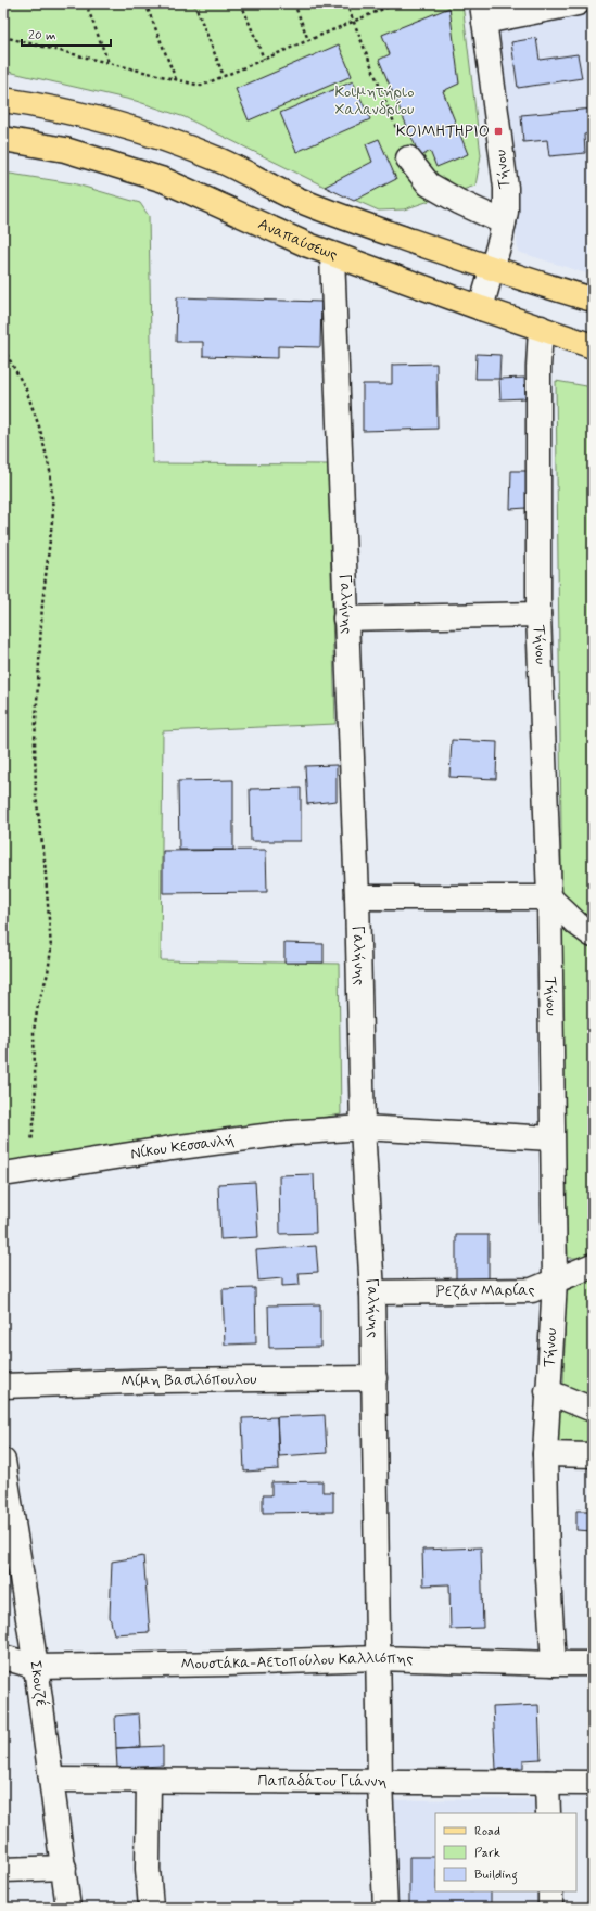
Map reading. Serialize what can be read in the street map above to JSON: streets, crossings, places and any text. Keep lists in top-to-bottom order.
{
  "streets": {
    "main road": ["Αναπαύσεως"],
    "street": [
      "Τήνου",
      "Γαλήνης",
      "Νίκου Κεσσανλή",
      "Ρεζάν Μαρίας",
      "Μίμη Βασιλόπουλου",
      "Μουστάκα-Αετοπούλου Καλλιόπης",
      "Σκουζέ",
      "Παπαδάτου Γιάννη"
    ]
  },
  "crossings": [
    ["Τήνου", "Αναπαύσεως"],
    ["Τήνου", "Νίκου Κεσσανλή"],
    ["Τήνου", "Ρεζάν Μαρίας"],
    ["Τήνου", "Μουστάκα-Αετοπούλου Καλλιόπης"],
    ["Αναπαύσεως", "Γαλήνης"],
    ["Γαλήνης", "Νίκου Κεσσανλή"],
    ["Γαλήνης", "Ρεζάν Μαρίας"],
    ["Γαλήνης", "Μίμη Βασιλόπουλου"],
    ["Γαλήνης", "Μουστάκα-Αετοπούλου Καλλιόπης"],
    ["Γαλήνης", "Παπαδάτου Γιάννη"],
    ["Μουστάκα-Αετοπούλου Καλλιόπης", "Σκουζέ"],
    ["Σκουζέ", "Παπαδάτου Γιάννη"]
  ],
  "parks": ["Κοιμητήριο Χαλανδρίου"],
  "places": {
    "transit": ["ΚΟΙΜΗΤΗΡΙΟ"]
  },
  "legend": ["Road", "Park", "Building"],
  "scale_bar": "20 m"
}
